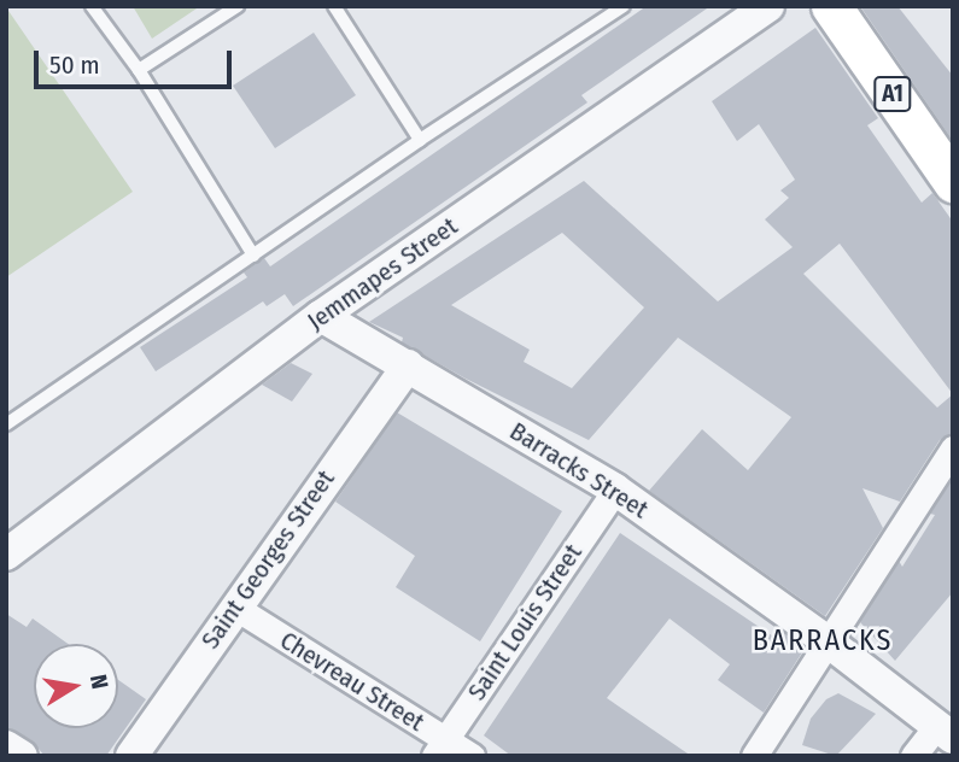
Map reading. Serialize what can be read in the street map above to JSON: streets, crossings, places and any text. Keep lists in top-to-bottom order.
{
  "streets": {
    "main road": ["A1"],
    "street": [
      "Jemmapes Street",
      "Barracks Street",
      "Saint Georges Street",
      "Saint Louis Street",
      "Chevreau Street"
    ]
  },
  "crossings": [
    ["Jemmapes Street", "Barracks Street"],
    ["Barracks Street", "Saint Georges Street"],
    ["Barracks Street", "Saint Louis Street"],
    ["Saint Georges Street", "Chevreau Street"],
    ["Saint Louis Street", "Chevreau Street"]
  ],
  "districts": ["BARRACKS"],
  "scale_bar": "50 m",
  "north": "right"
}
